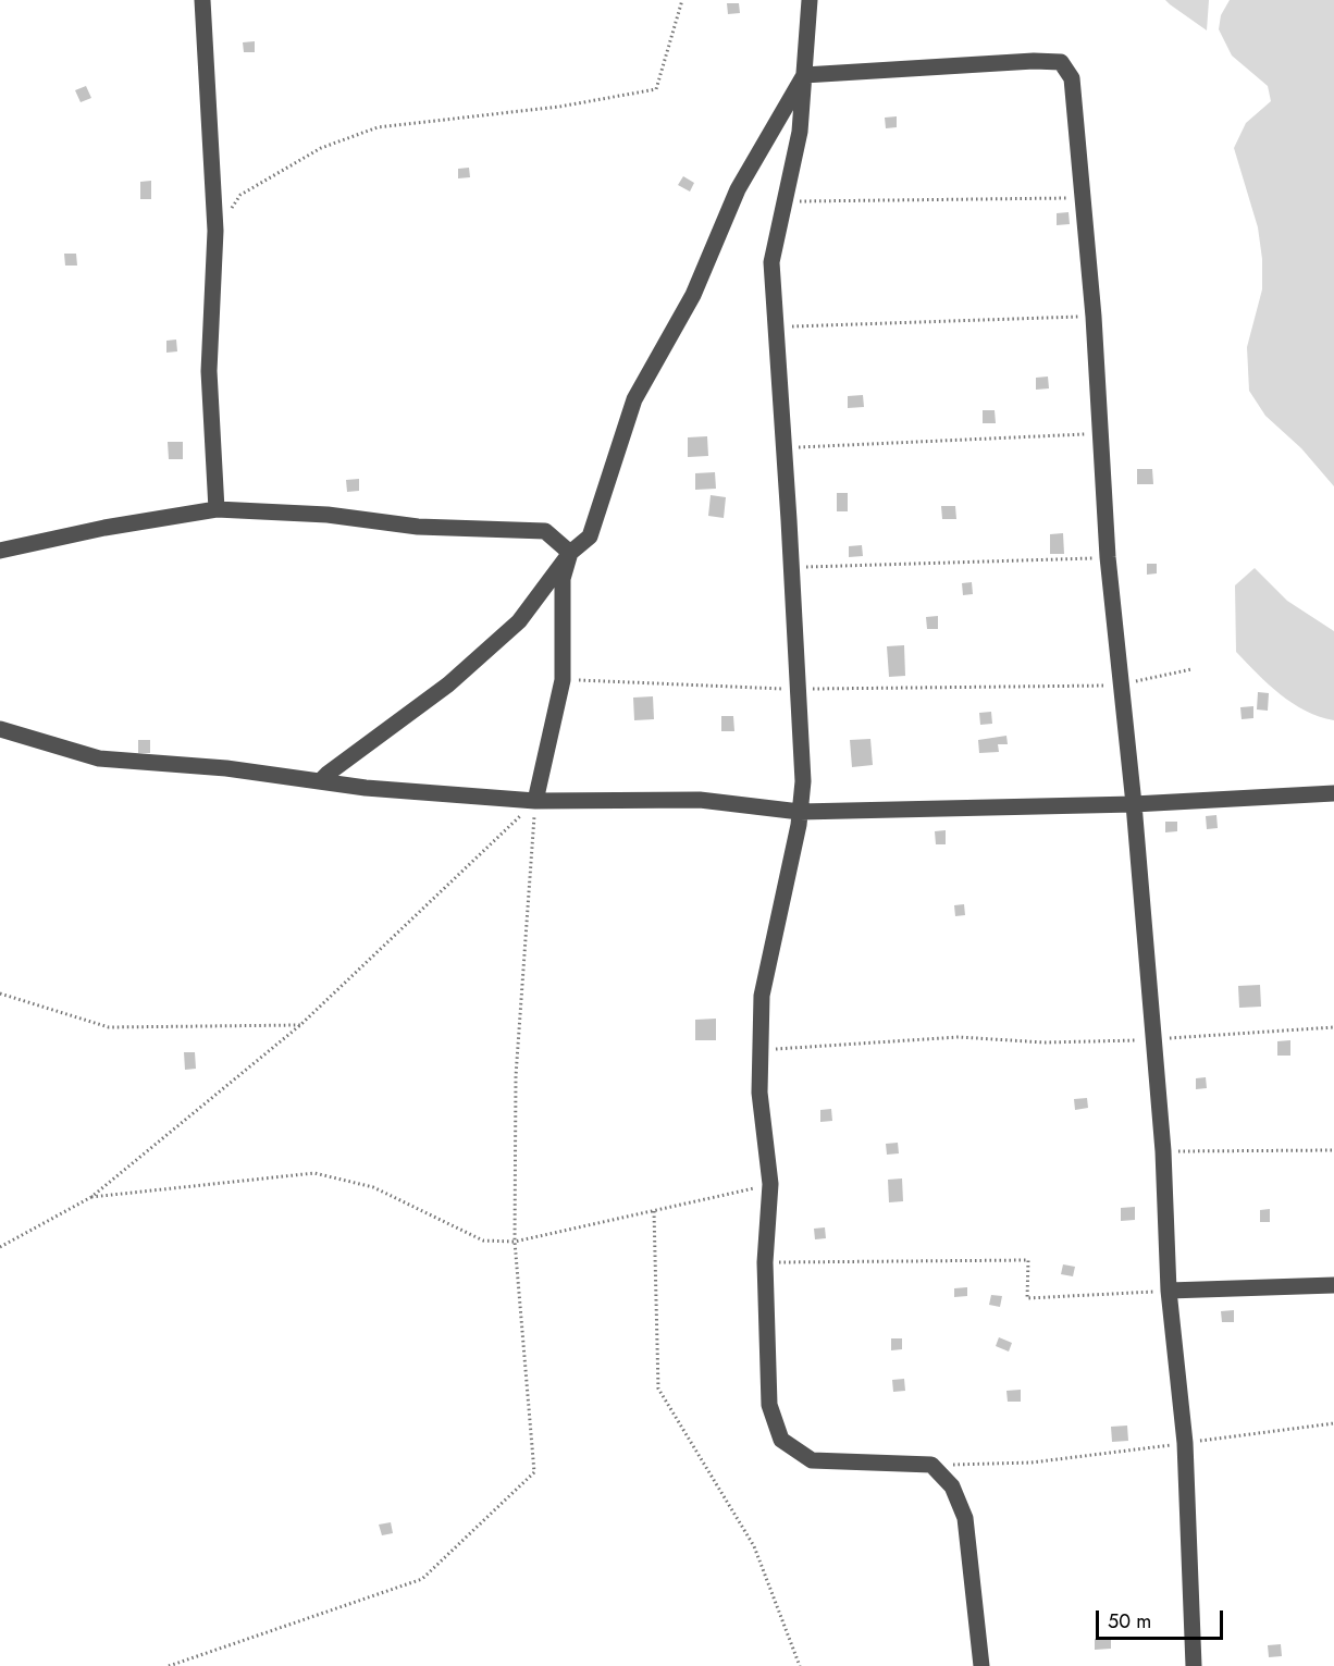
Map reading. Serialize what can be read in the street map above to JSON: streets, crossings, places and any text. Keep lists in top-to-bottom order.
{
  "scale_bar": "50 m"
}
